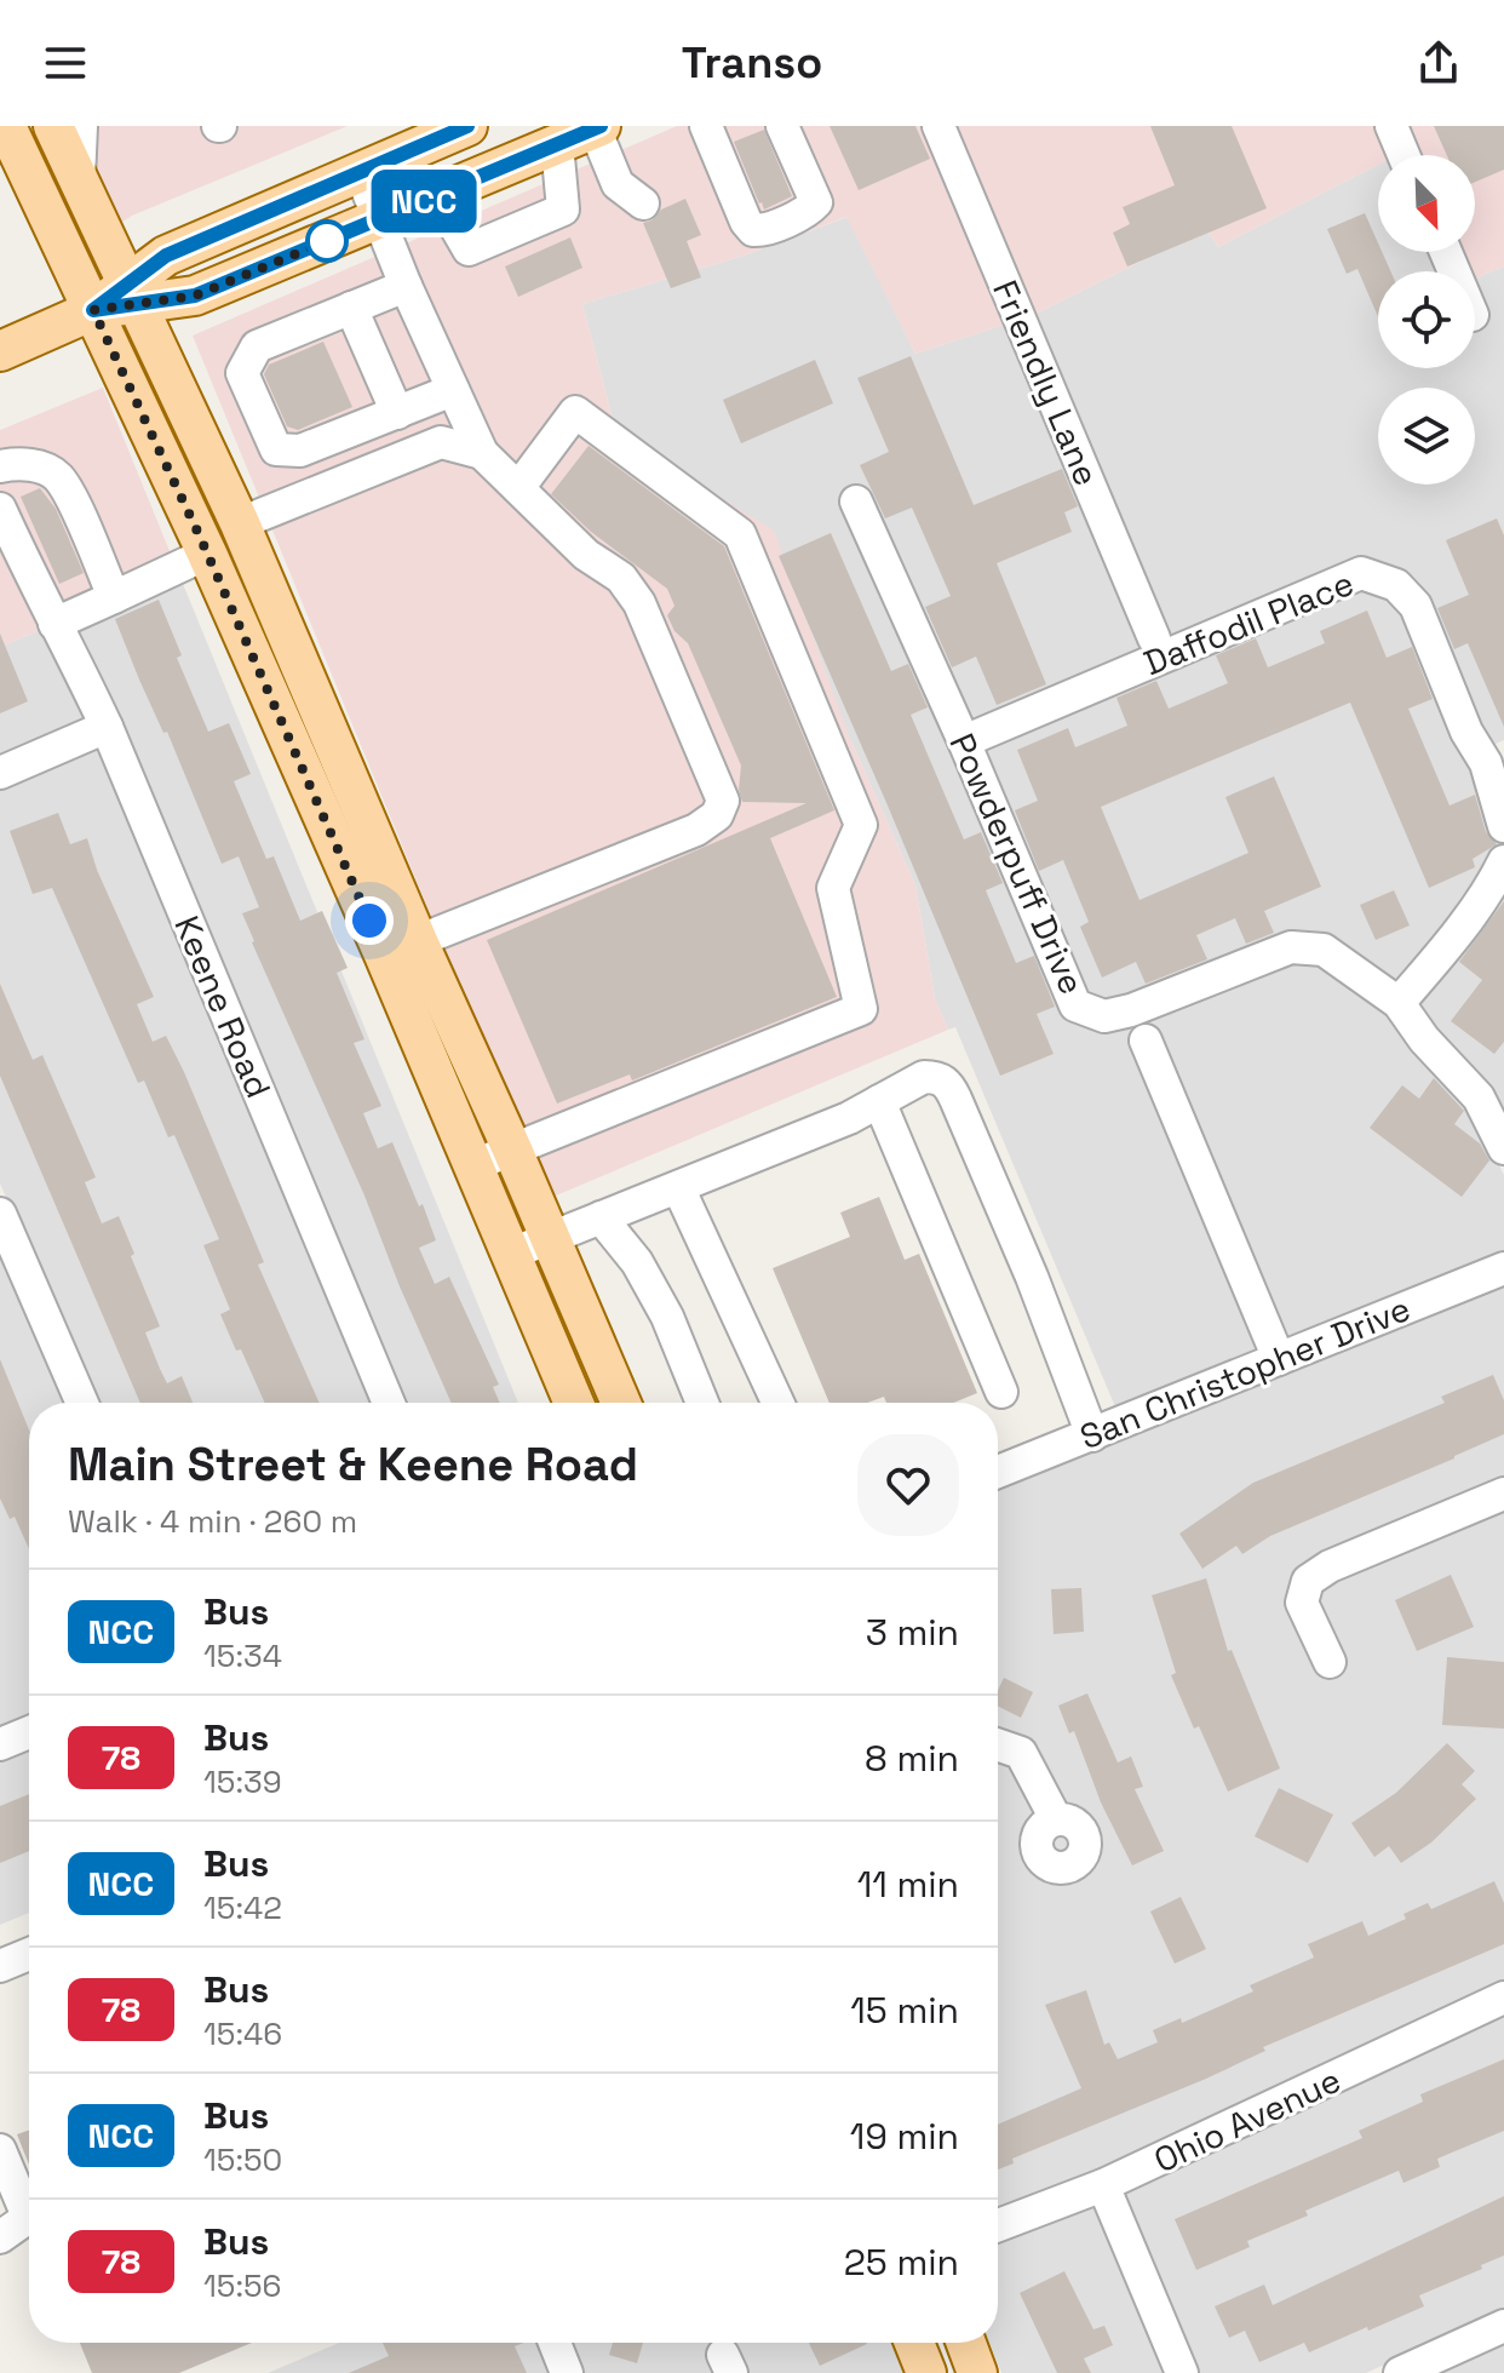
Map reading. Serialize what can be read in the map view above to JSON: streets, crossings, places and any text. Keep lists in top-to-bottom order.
{
  "streets": {
    "street": [
      "Friendly Lane",
      "Daffodil Place",
      "Powderpuff Drive",
      "Keene Road",
      "San Christopher Drive",
      "Ohio Avenue"
    ]
  },
  "crossings": [
    ["Daffodil Place", "Powderpuff Drive"]
  ],
  "lines": ["bus line NCC"],
  "north": "bottom right",
  "page": {
    "header": "Transo",
    "on_map": "NCC",
    "heading": ["Main Street & Keene Road", "Walk · 4 min · 260 m"],
    "list": [
      {
        "mark": "NCC",
        "name": "Bus",
        "note": "15:34",
        "value": "3 min"
      },
      {
        "mark": "78",
        "name": "Bus",
        "note": "15:39",
        "value": "8 min"
      },
      {
        "mark": "NCC",
        "name": "Bus",
        "note": "15:42",
        "value": "11 min"
      },
      {
        "mark": "78",
        "name": "Bus",
        "note": "15:46",
        "value": "15 min"
      },
      {
        "mark": "NCC",
        "name": "Bus",
        "note": "15:50",
        "value": "19 min"
      },
      {
        "mark": "78",
        "name": "Bus",
        "note": "15:56",
        "value": "25 min"
      }
    ]
  }
}
